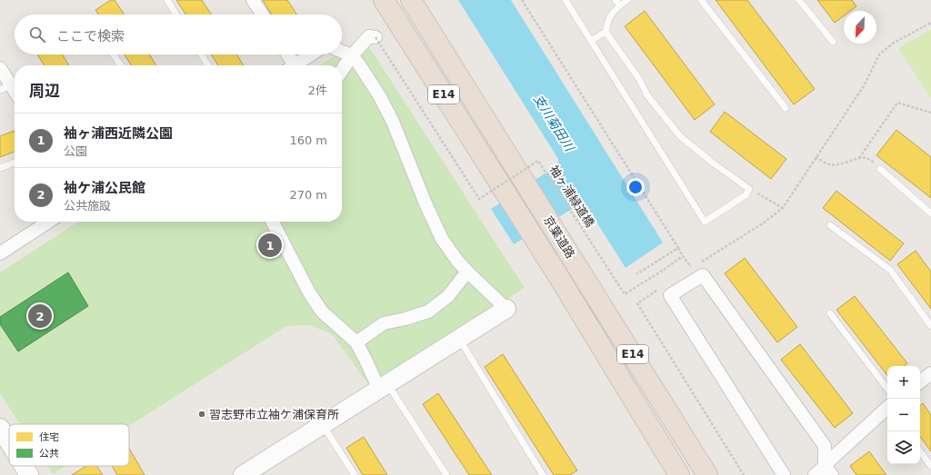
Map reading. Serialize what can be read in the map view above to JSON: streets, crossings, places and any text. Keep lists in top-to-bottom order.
{
  "streets": {
    "highway": ["E14", "京葉道路"],
    "path": ["袖ヶ浦緑道橋"]
  },
  "water": ["支川菊田川"],
  "places": ["習志野市立袖ケ浦保育所"],
  "legend": ["住宅", "公共"],
  "north": "bottom left",
  "page": {
    "search": "ここで検索",
    "heading": ["周辺", "2件"],
    "list": [
      {
        "mark": "1",
        "name": "袖ヶ浦西近隣公園",
        "note": "公園",
        "value": "160 m"
      },
      {
        "mark": "2",
        "name": "袖ケ浦公民館",
        "note": "公共施設",
        "value": "270 m"
      }
    ],
    "pins": ["1", "2"],
    "map_buttons": ["+", "−"]
  }
}
